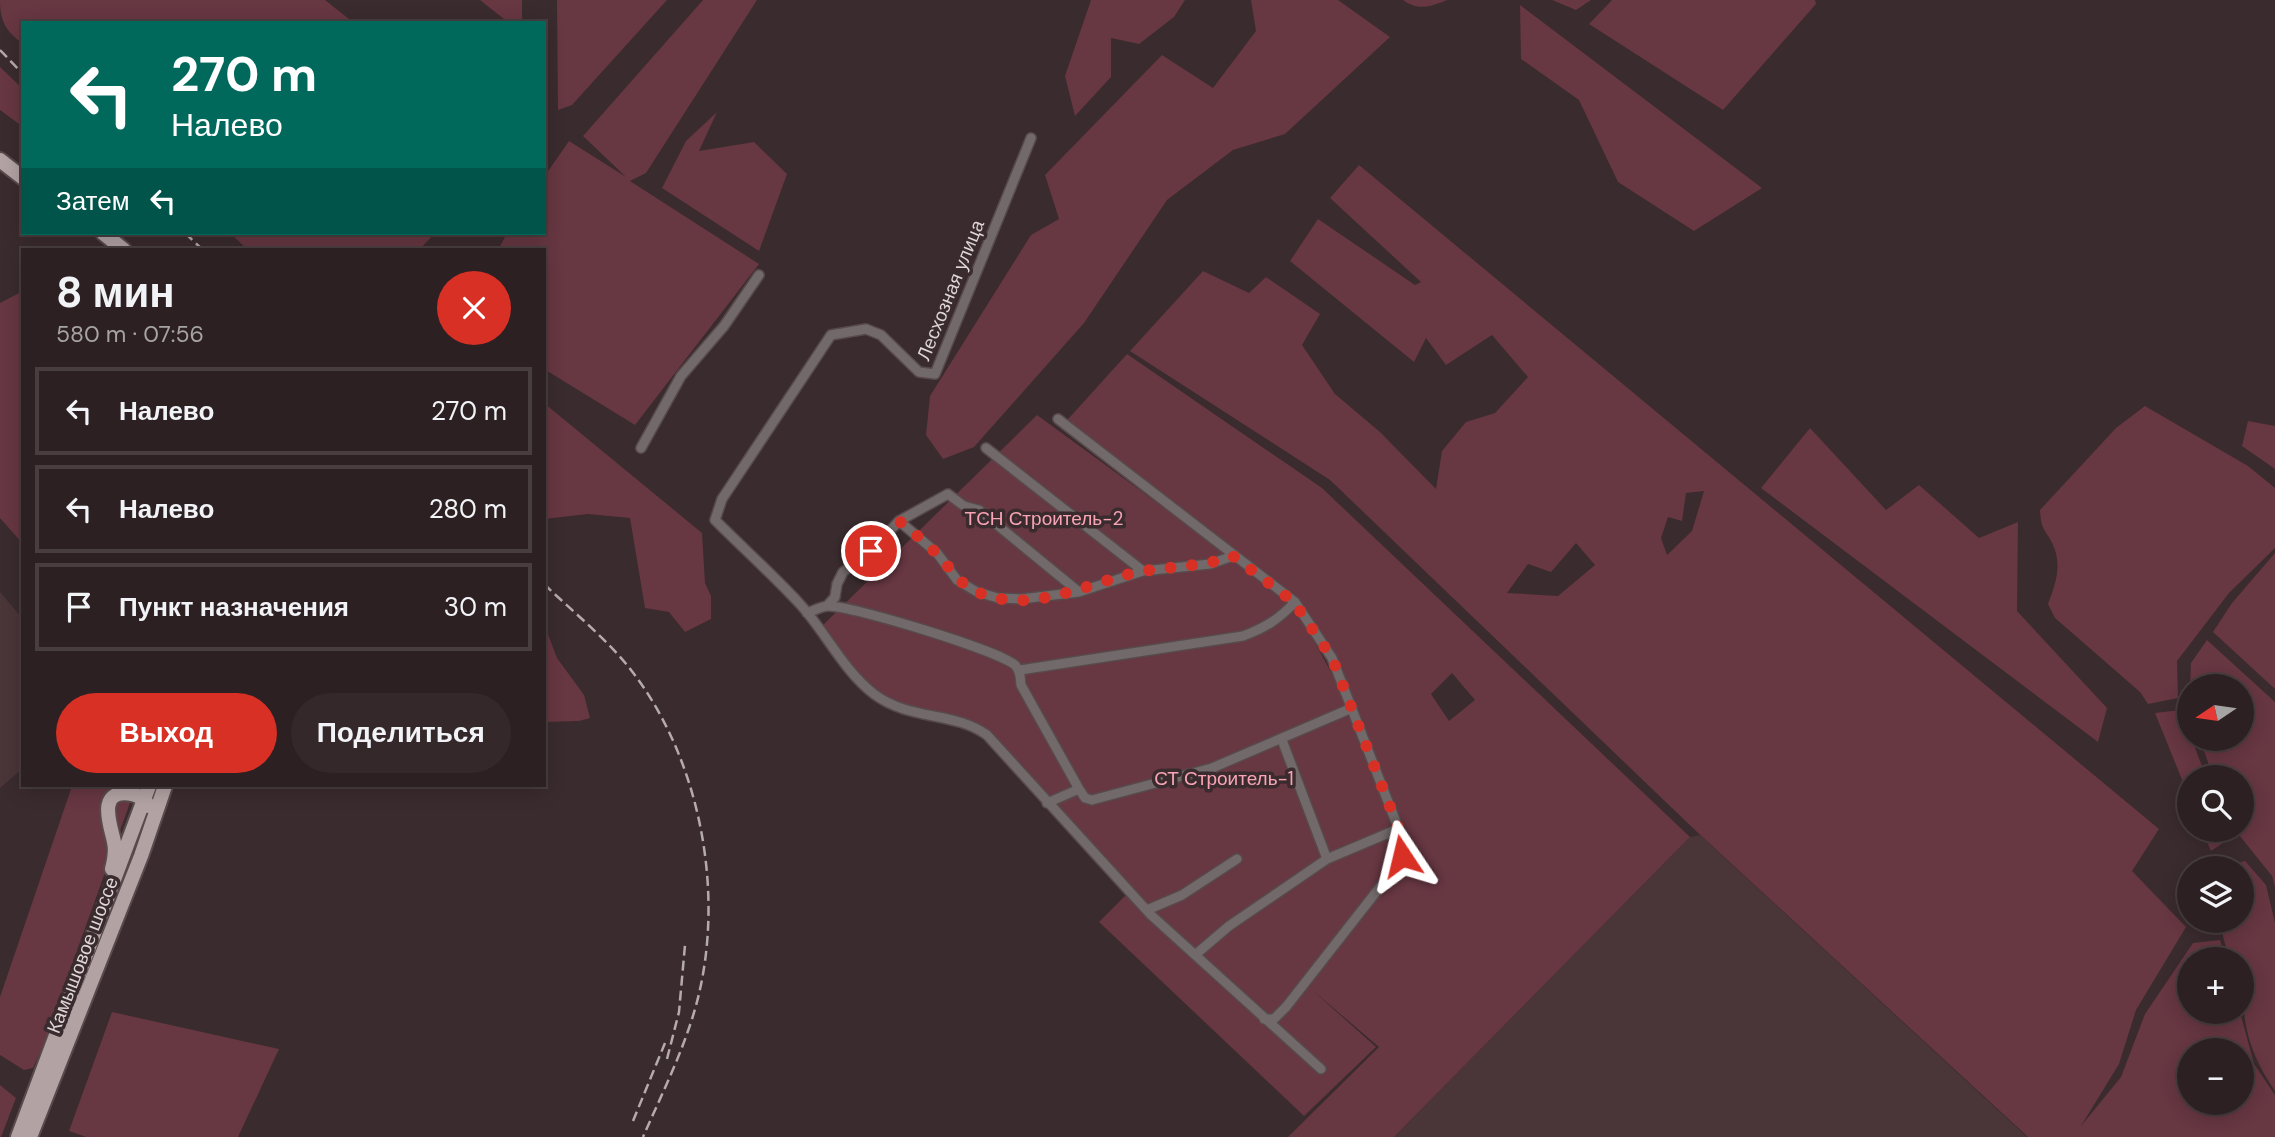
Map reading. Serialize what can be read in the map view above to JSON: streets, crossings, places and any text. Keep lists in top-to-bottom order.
{
  "streets": {
    "main road": ["Камышовое шоссе"],
    "street": ["Лесхозная улица"]
  },
  "parks": ["ТСН Строитель-2", "СТ Строитель-1"],
  "north": "left",
  "page": {
    "turn": ["270 m", "Налево"],
    "then": "Затем",
    "heading": ["8 мин", "580 m · 07:56"],
    "list": [
      {
        "name": "Налево",
        "value": "270 m"
      },
      {
        "name": "Налево",
        "value": "280 m"
      },
      {
        "name": "Пункт назначения",
        "value": "30 m"
      }
    ],
    "map_buttons": ["+", "−"],
    "buttons": ["Выход", "Поделиться"]
  }
}
